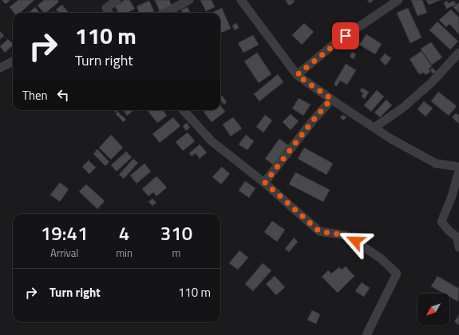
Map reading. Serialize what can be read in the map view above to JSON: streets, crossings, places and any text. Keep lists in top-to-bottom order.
{
  "north": "bottom left",
  "page": {
    "turn": ["110 m", "Turn right"],
    "then": "Then",
    "eta": [
      "19:41",
      "Arrival",
      "4",
      "min",
      "310",
      "m"
    ],
    "list": [
      {
        "name": "Turn right",
        "value": "110 m"
      }
    ]
  }
}
